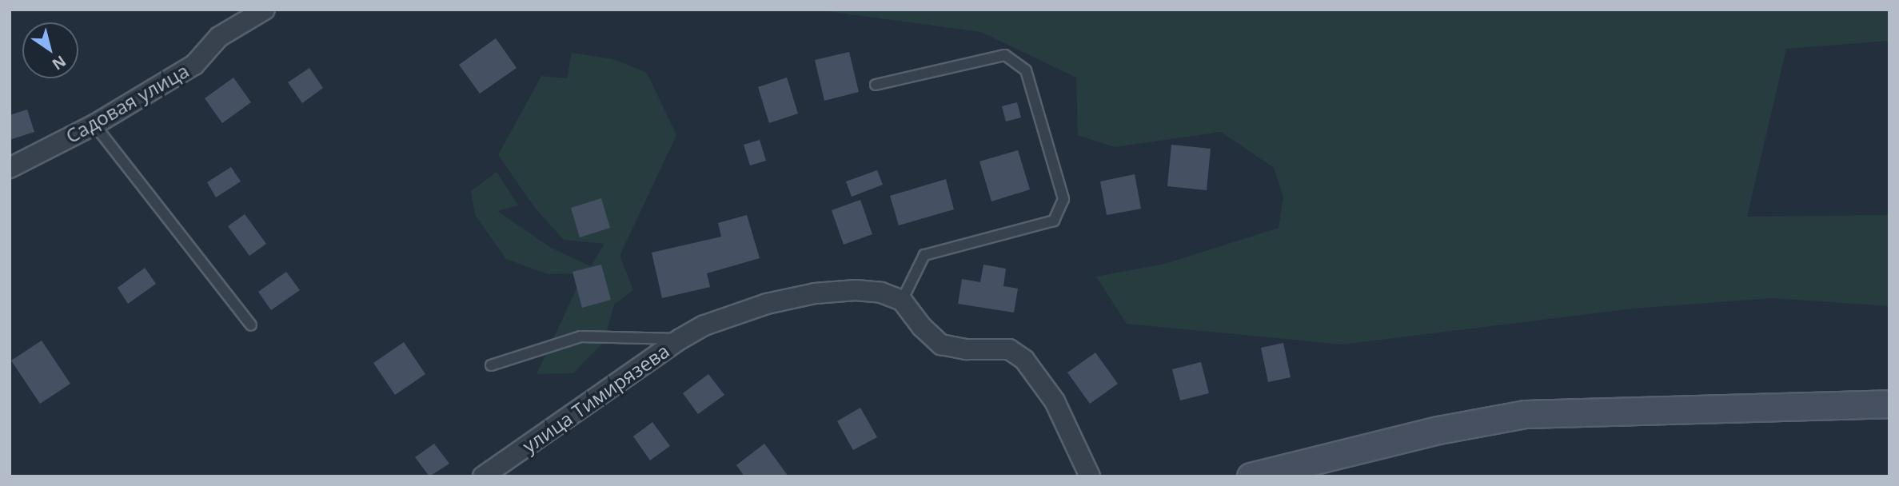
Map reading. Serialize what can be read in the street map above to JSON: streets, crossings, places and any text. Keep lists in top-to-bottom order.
{
  "streets": {
    "street": ["Садовая улица", "улица Тимирязева"]
  },
  "north": "bottom right"
}
